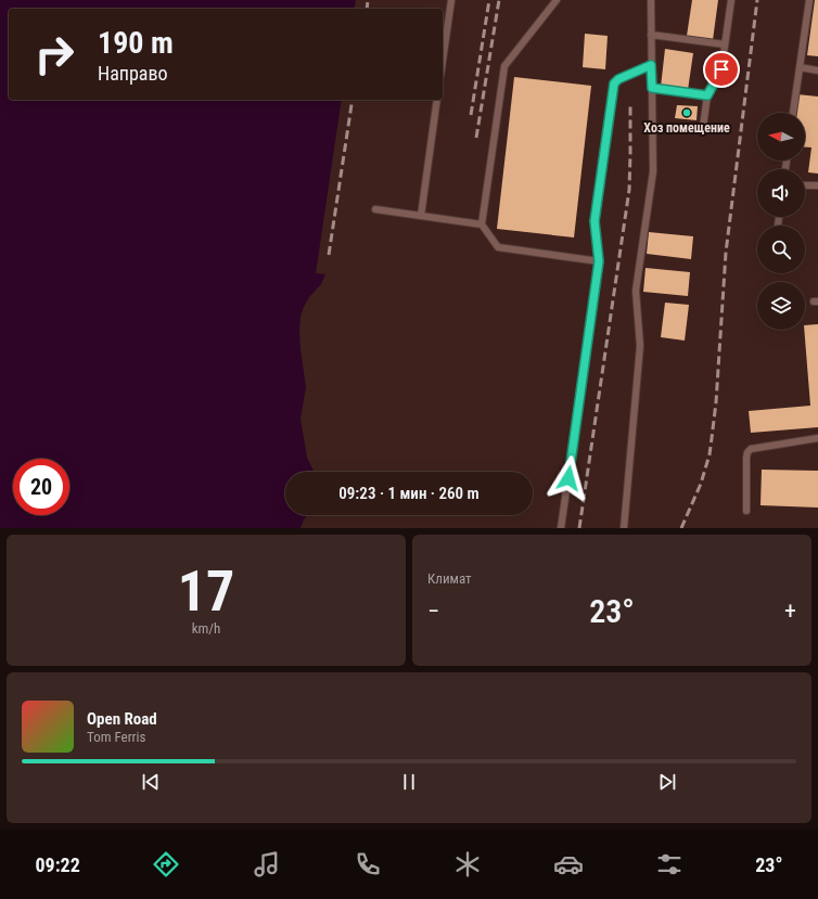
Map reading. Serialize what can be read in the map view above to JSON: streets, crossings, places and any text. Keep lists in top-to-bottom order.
{
  "places": ["Хоз помещение"],
  "north": "left",
  "page": {
    "turn": ["190 m", "Направо"],
    "limit": "20",
    "trip": "09:23 · 1 мин · 260 m",
    "tile": [
      ["17", "km/h"],
      "Климат"
    ],
    "heat": ["−", "23°", "+"],
    "song": ["Open Road", "Tom Ferris"],
    "tabs": ["09:22", "23°"]
  }
}
